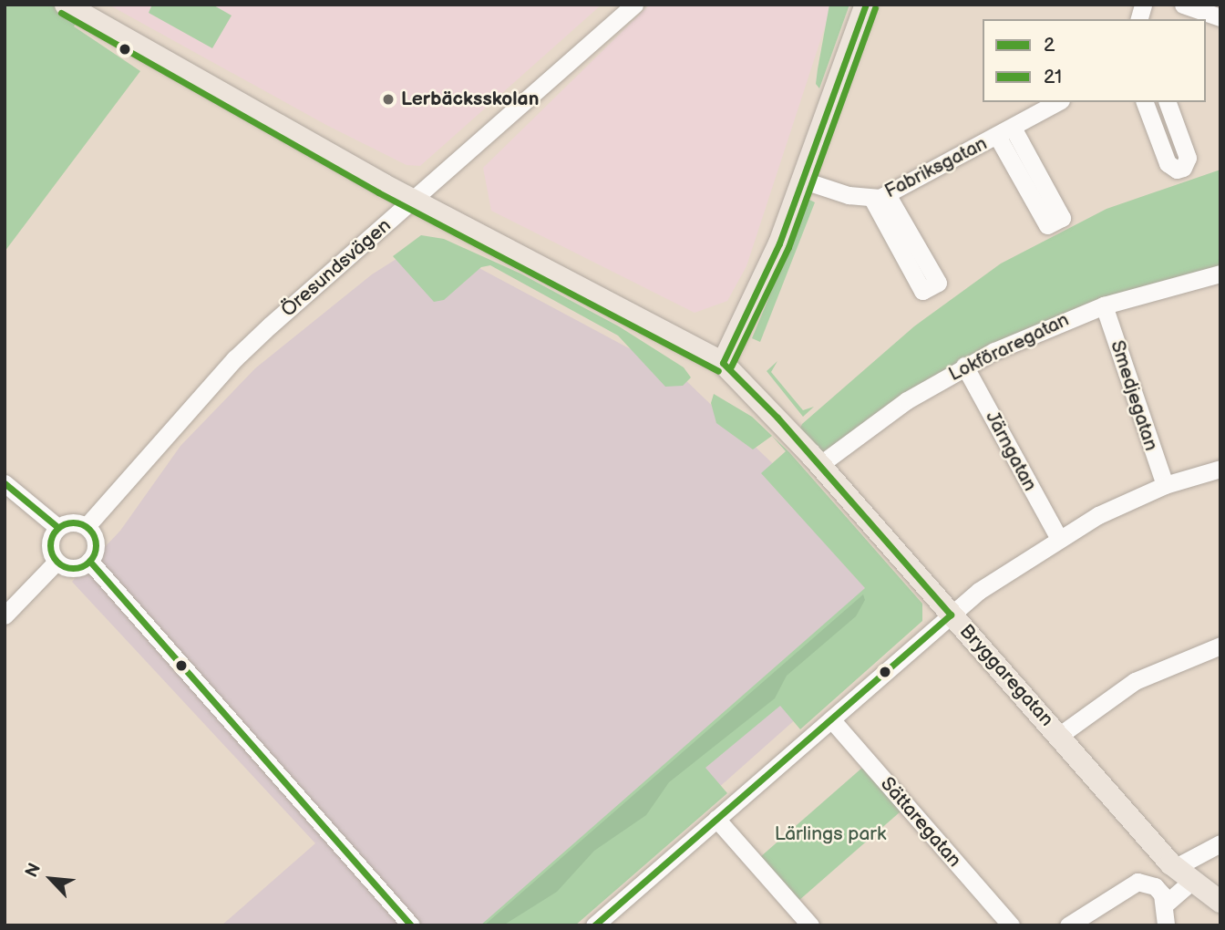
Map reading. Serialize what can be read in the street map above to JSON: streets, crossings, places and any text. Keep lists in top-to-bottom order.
{
  "streets": {
    "main road": ["Bryggaregatan"],
    "street": [
      "Fabriksgatan",
      "Öresundsvägen",
      "Lokföraregatan",
      "Smedjegatan",
      "Järngatan",
      "Sättaregatan"
    ]
  },
  "crossings": [
    ["Öresundsvägen", "Bryggaregatan"],
    ["Lokföraregatan", "Smedjegatan"],
    ["Lokföraregatan", "Järngatan"],
    ["Lokföraregatan", "Bryggaregatan"]
  ],
  "parks": ["Lärlings park"],
  "places": ["Lerbäcksskolan"],
  "lines": ["transit line 2", "transit line 21"],
  "legend": ["2", "21"],
  "north": "top left"
}
